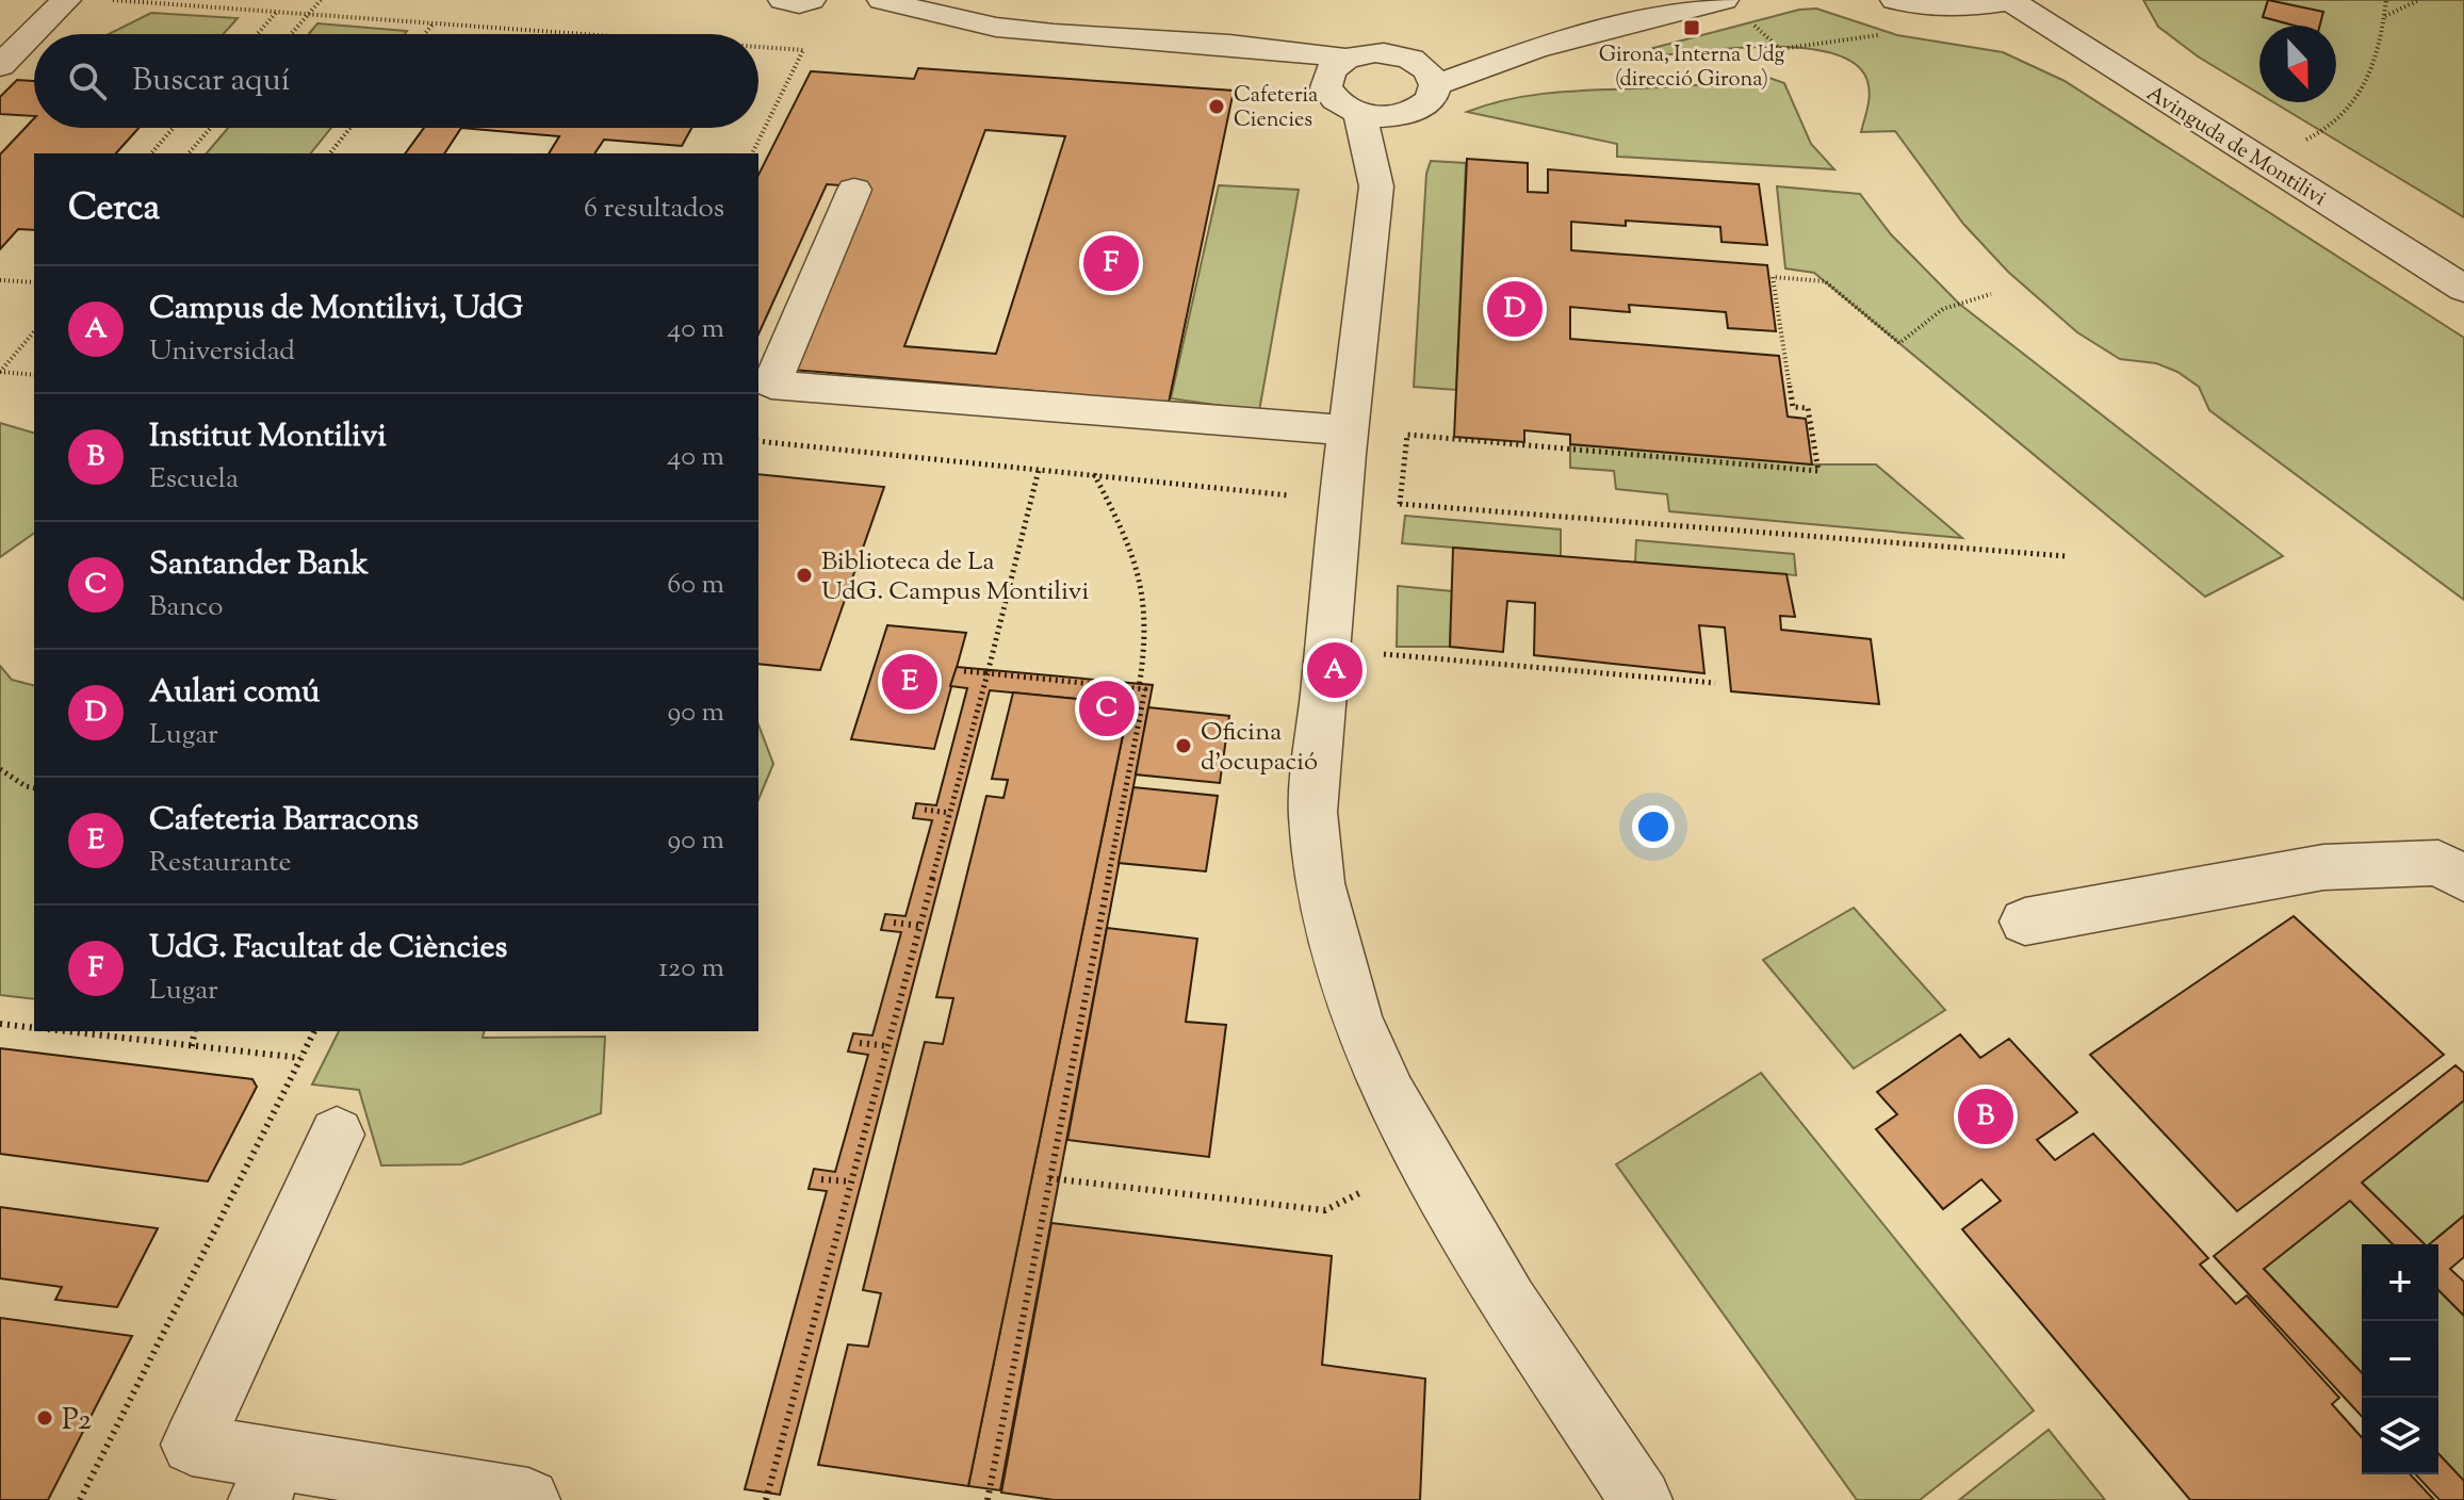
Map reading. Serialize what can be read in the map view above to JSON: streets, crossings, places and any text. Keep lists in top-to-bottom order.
{
  "streets": {
    "street": ["Avinguda de Montilivi"]
  },
  "places": {
    "transit": ["Girona, Interna Udg (direcció Girona)"],
    "other": [
      "Cafeteria Ciencies",
      "Biblioteca de La UdG. Campus Montilivi",
      "Oficina d'ocupació",
      "P2"
    ]
  },
  "north": "bottom",
  "page": {
    "search": "Buscar aquí",
    "heading": ["Cerca", "6 resultados"],
    "pins": [
      "F",
      "D",
      "A",
      "E",
      "C",
      "B"
    ],
    "list": [
      {
        "mark": "A",
        "name": "Campus de Montilivi, UdG",
        "note": "Universidad",
        "value": "40 m"
      },
      {
        "mark": "B",
        "name": "Institut Montilivi",
        "note": "Escuela",
        "value": "40 m"
      },
      {
        "mark": "C",
        "name": "Santander Bank",
        "note": "Banco",
        "value": "60 m"
      },
      {
        "mark": "D",
        "name": "Aulari comú",
        "note": "Lugar",
        "value": "90 m"
      },
      {
        "mark": "E",
        "name": "Cafeteria Barracons",
        "note": "Restaurante",
        "value": "90 m"
      },
      {
        "mark": "F",
        "name": "UdG. Facultat de Ciències",
        "note": "Lugar",
        "value": "120 m"
      }
    ],
    "map_buttons": ["+", "−"]
  }
}
